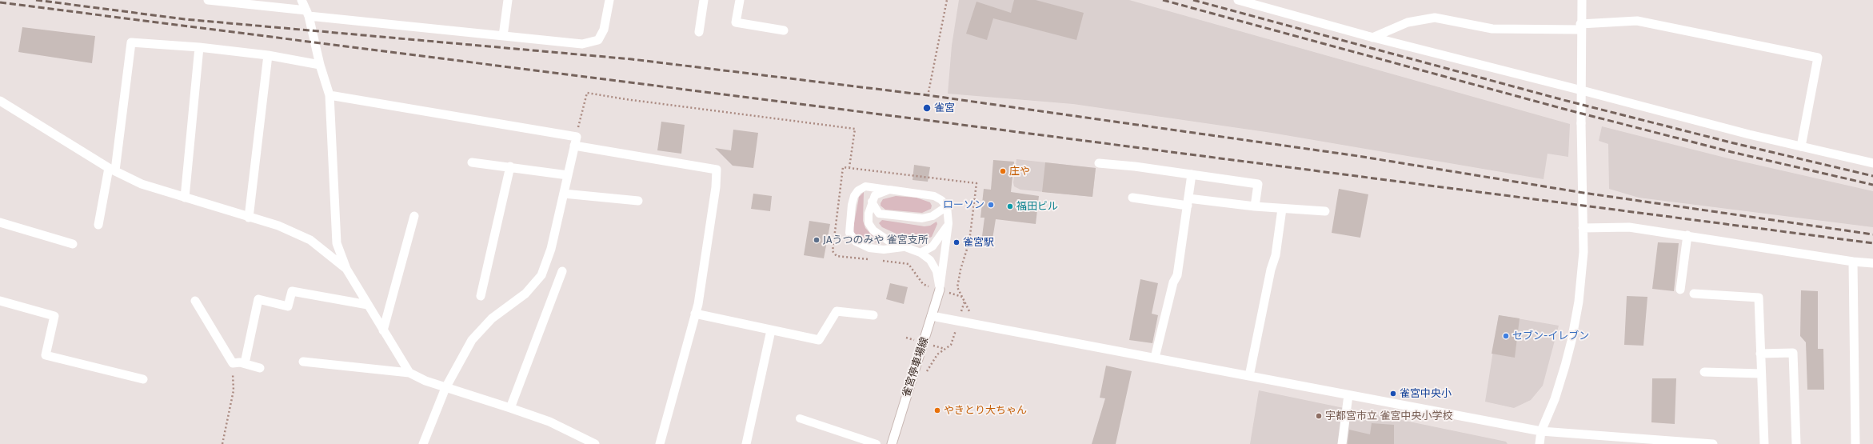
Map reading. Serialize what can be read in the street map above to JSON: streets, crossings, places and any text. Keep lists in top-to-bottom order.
{
  "streets": {
    "street": ["雀宮停車場線"]
  },
  "places": [
    "雀宮",
    "庄や",
    "ローソン",
    "福田ビル",
    "JAうつのみや 雀宮支所",
    "雀宮駅",
    "セブン-イレブン",
    "雀宮中央小",
    "やきとり大ちゃん",
    "宇都宮市立 雀宮中央小学校"
  ]
}
